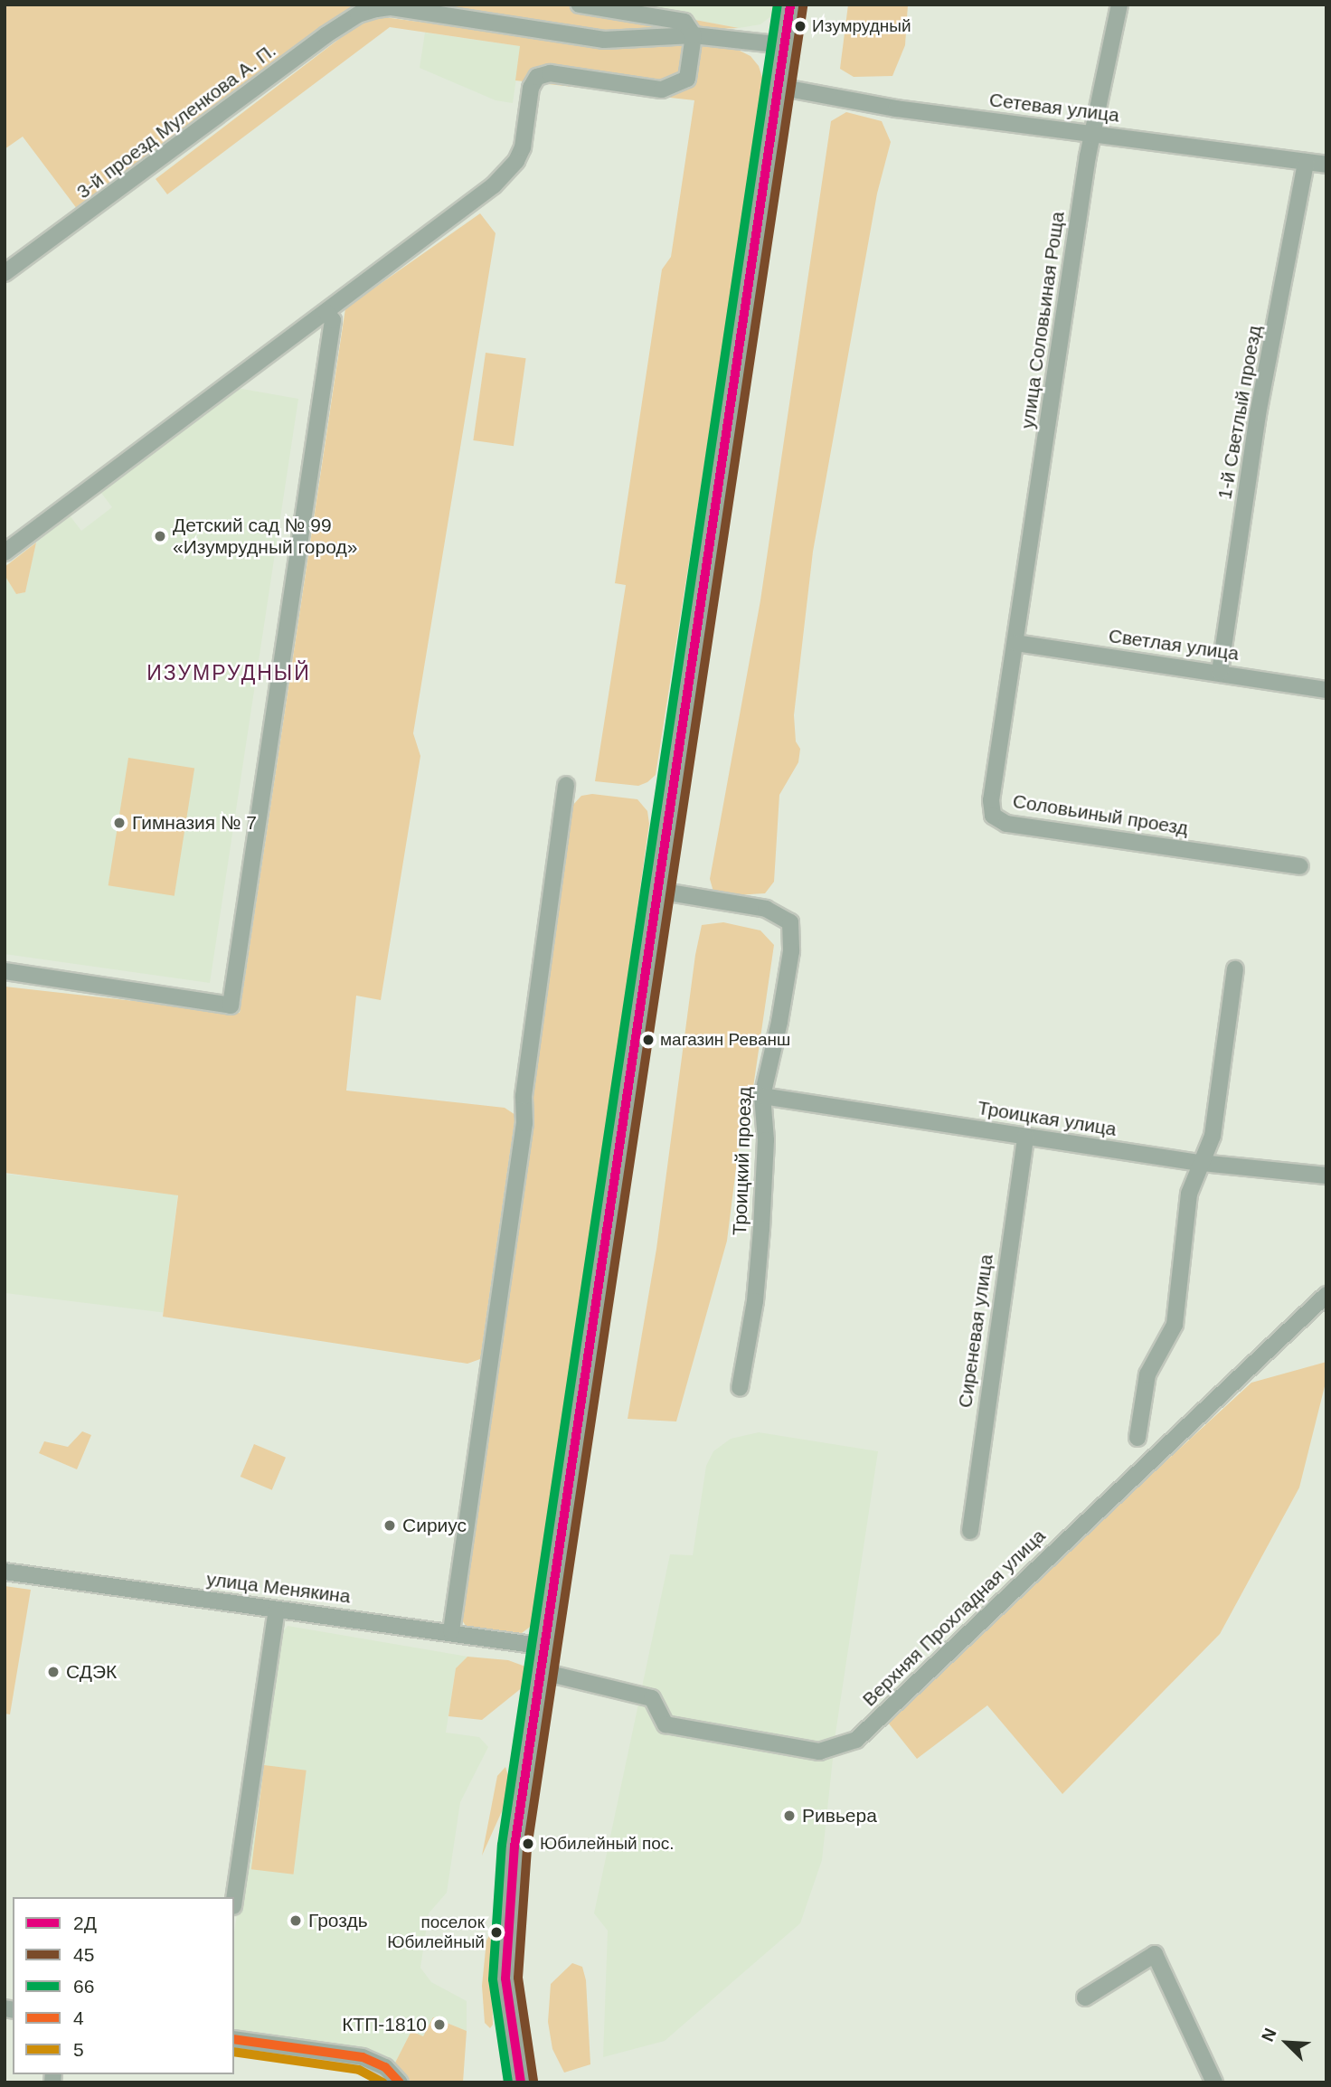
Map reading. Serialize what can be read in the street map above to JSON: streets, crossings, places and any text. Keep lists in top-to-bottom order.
{
  "streets": {
    "street": [
      "Сетевая улица",
      "3-й проезд Муленкова А. П.",
      "улица Соловьиная Роща",
      "1-й Светлый проезд",
      "Светлая улица",
      "Соловьиный проезд",
      "Троицкая улица",
      "Троицкий проезд",
      "Сиреневая улица",
      "улица Менякина",
      "Верхняя Прохладная улица"
    ]
  },
  "crossings": [
    ["Сетевая улица", "улица Соловьиная Роща"],
    ["Сетевая улица", "1-й Светлый проезд"],
    ["улица Соловьиная Роща", "Светлая улица"],
    ["улица Соловьиная Роща", "Соловьиный проезд"],
    ["1-й Светлый проезд", "Светлая улица"],
    ["Светлая улица", "Соловьиный проезд"],
    ["Троицкая улица", "Троицкий проезд"],
    ["Троицкая улица", "Сиреневая улица"],
    ["улица Менякина", "Верхняя Прохладная улица"]
  ],
  "districts": ["ИЗУМРУДНЫЙ"],
  "places": [
    "Изумрудный",
    "Детский сад № 99 «Изумрудный город»",
    "Гимназия № 7",
    "магазин Реванш",
    "Сириус",
    "СДЭК",
    "Ривьера",
    "Юбилейный пос.",
    "Гроздь",
    "поселок Юбилейный",
    "КТП-1810"
  ],
  "lines": [
    "transit line 2Д",
    "transit line 66",
    "transit line 45",
    "transit line 4",
    "transit line 5"
  ],
  "legend": [
    "2Д",
    "45",
    "66",
    "4",
    "5"
  ],
  "north": "top left"
}
